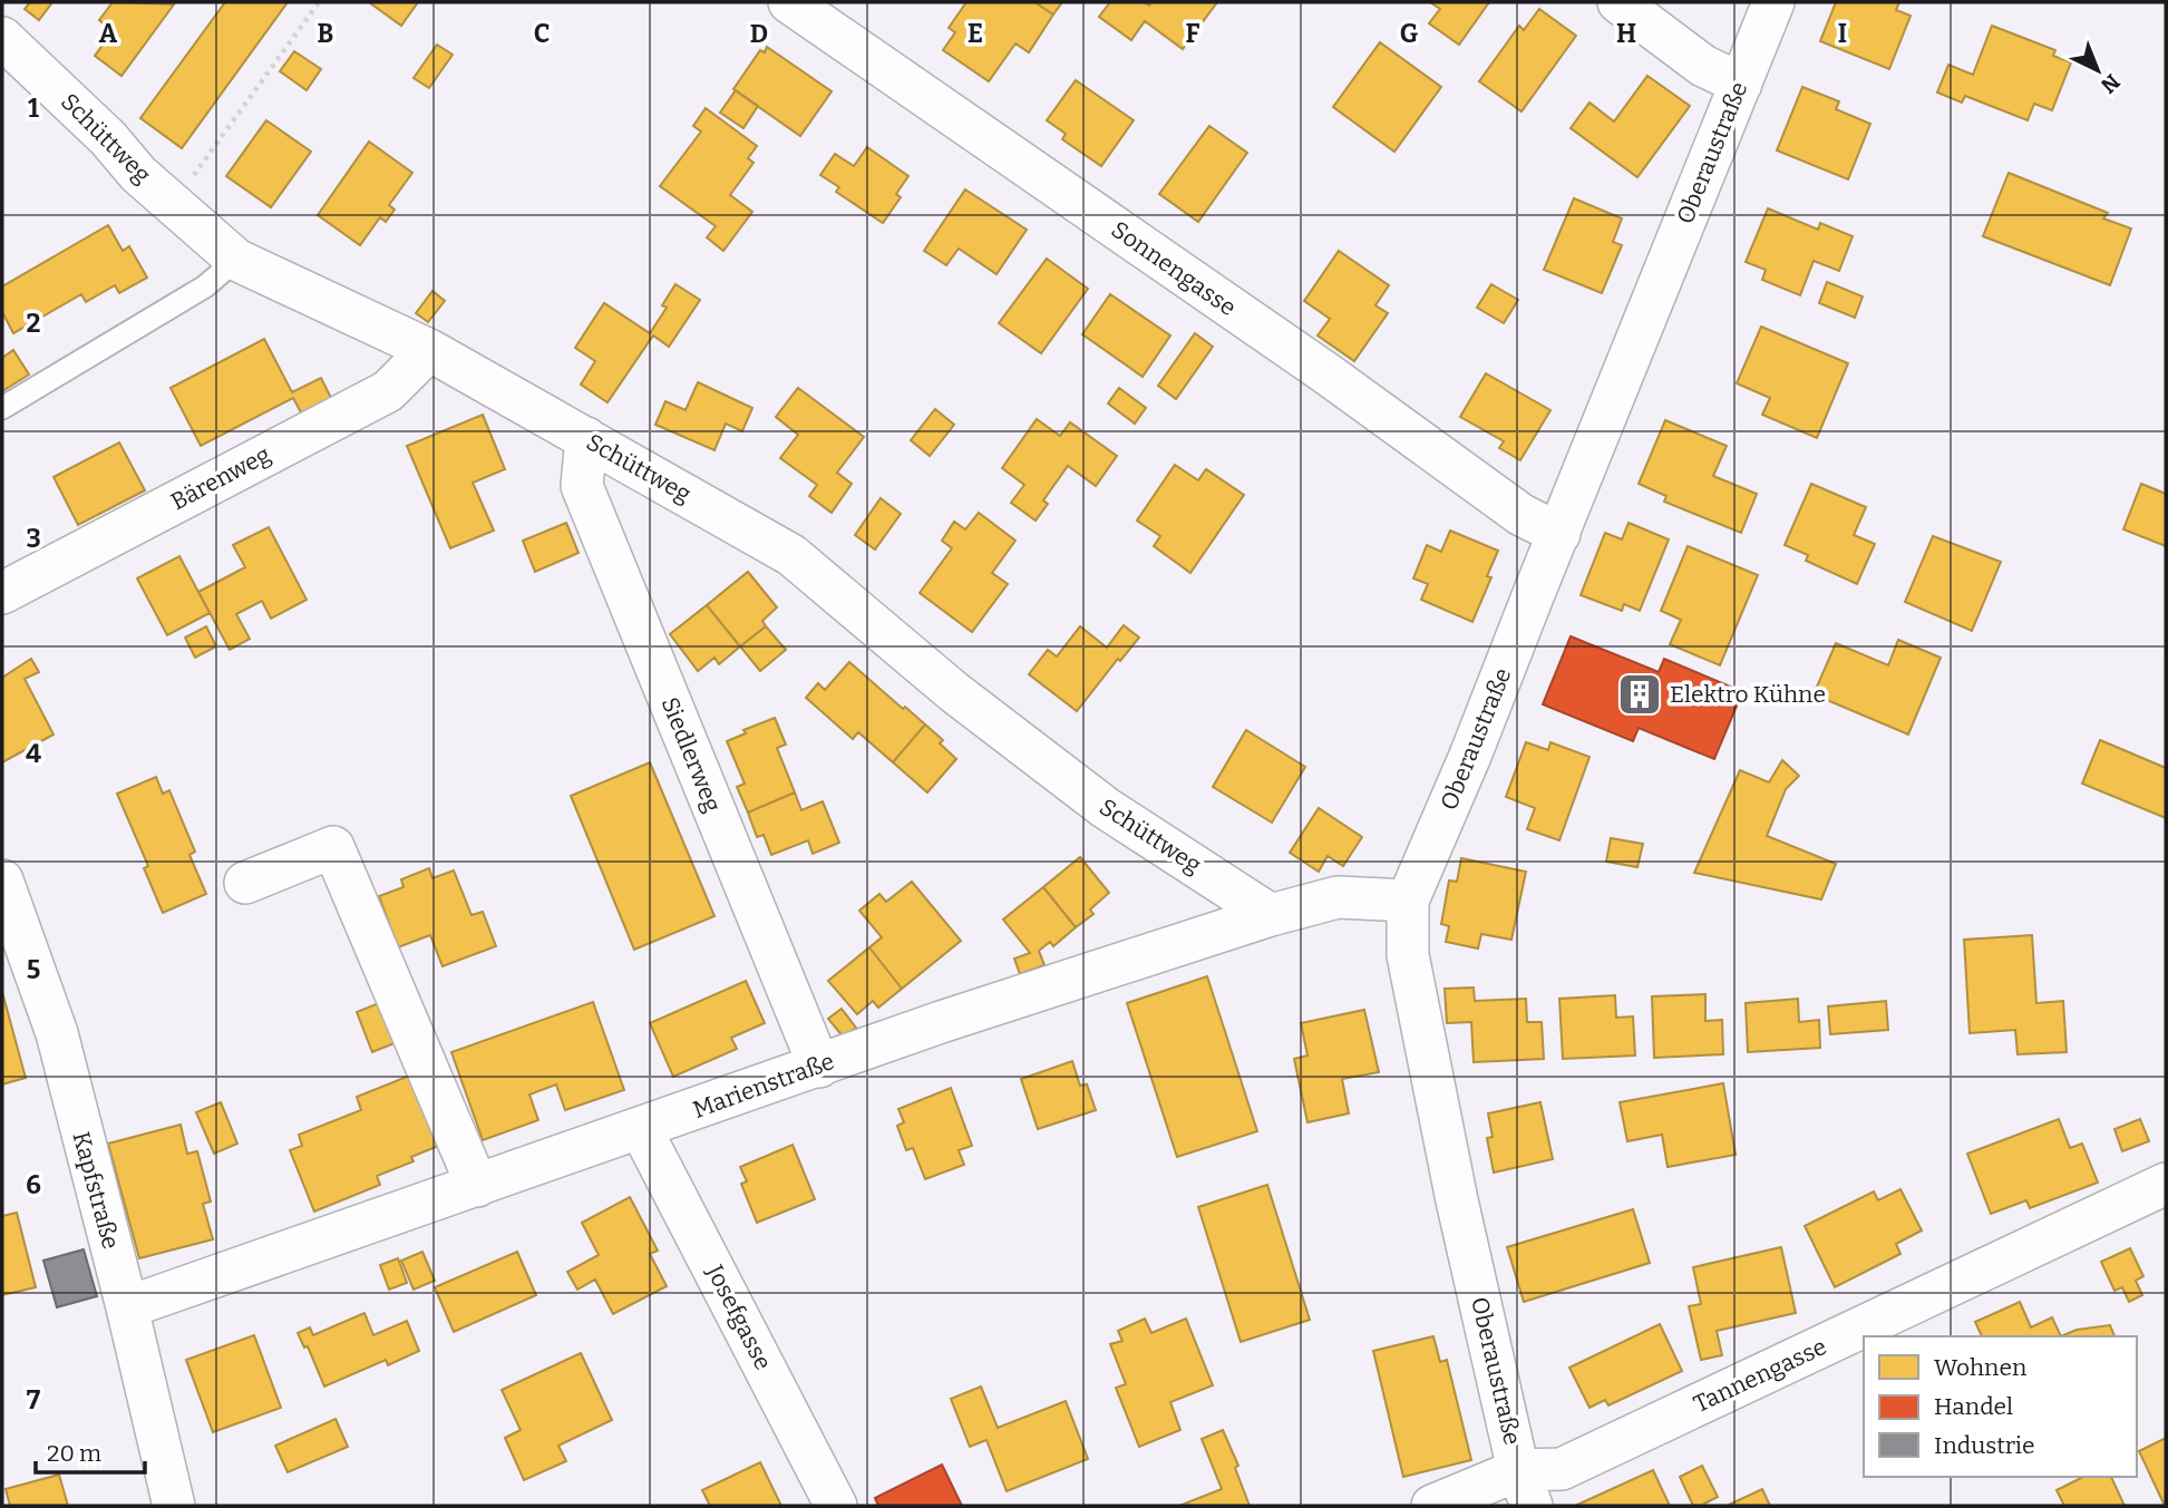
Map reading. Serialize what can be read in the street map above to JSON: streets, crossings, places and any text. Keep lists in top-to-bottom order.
{
  "streets": {
    "street": [
      "Schüttweg",
      "Oberaustraße",
      "Sonnengasse",
      "Bärenweg",
      "Siedlerweg",
      "Marienstraße",
      "Kapfstraße",
      "Josefgasse",
      "Tannengasse"
    ]
  },
  "crossings": [
    ["Schüttweg", "Bärenweg"],
    ["Schüttweg", "Siedlerweg"],
    ["Schüttweg", "Marienstraße"],
    ["Oberaustraße", "Sonnengasse"],
    ["Oberaustraße", "Marienstraße"],
    ["Oberaustraße", "Tannengasse"],
    ["Siedlerweg", "Marienstraße"],
    ["Marienstraße", "Kapfstraße"],
    ["Marienstraße", "Josefgasse"]
  ],
  "places": {
    "building": ["Elektro Kühne"]
  },
  "legend": ["Wohnen", "Handel", "Industrie"],
  "scale_bar": "20 m",
  "north": "bottom right",
  "grid": {
    "columns": [
      "A",
      "B",
      "C",
      "D",
      "E",
      "F",
      "G",
      "H",
      "I"
    ],
    "rows": [
      "1",
      "2",
      "3",
      "4",
      "5",
      "6",
      "7"
    ]
  }
}
